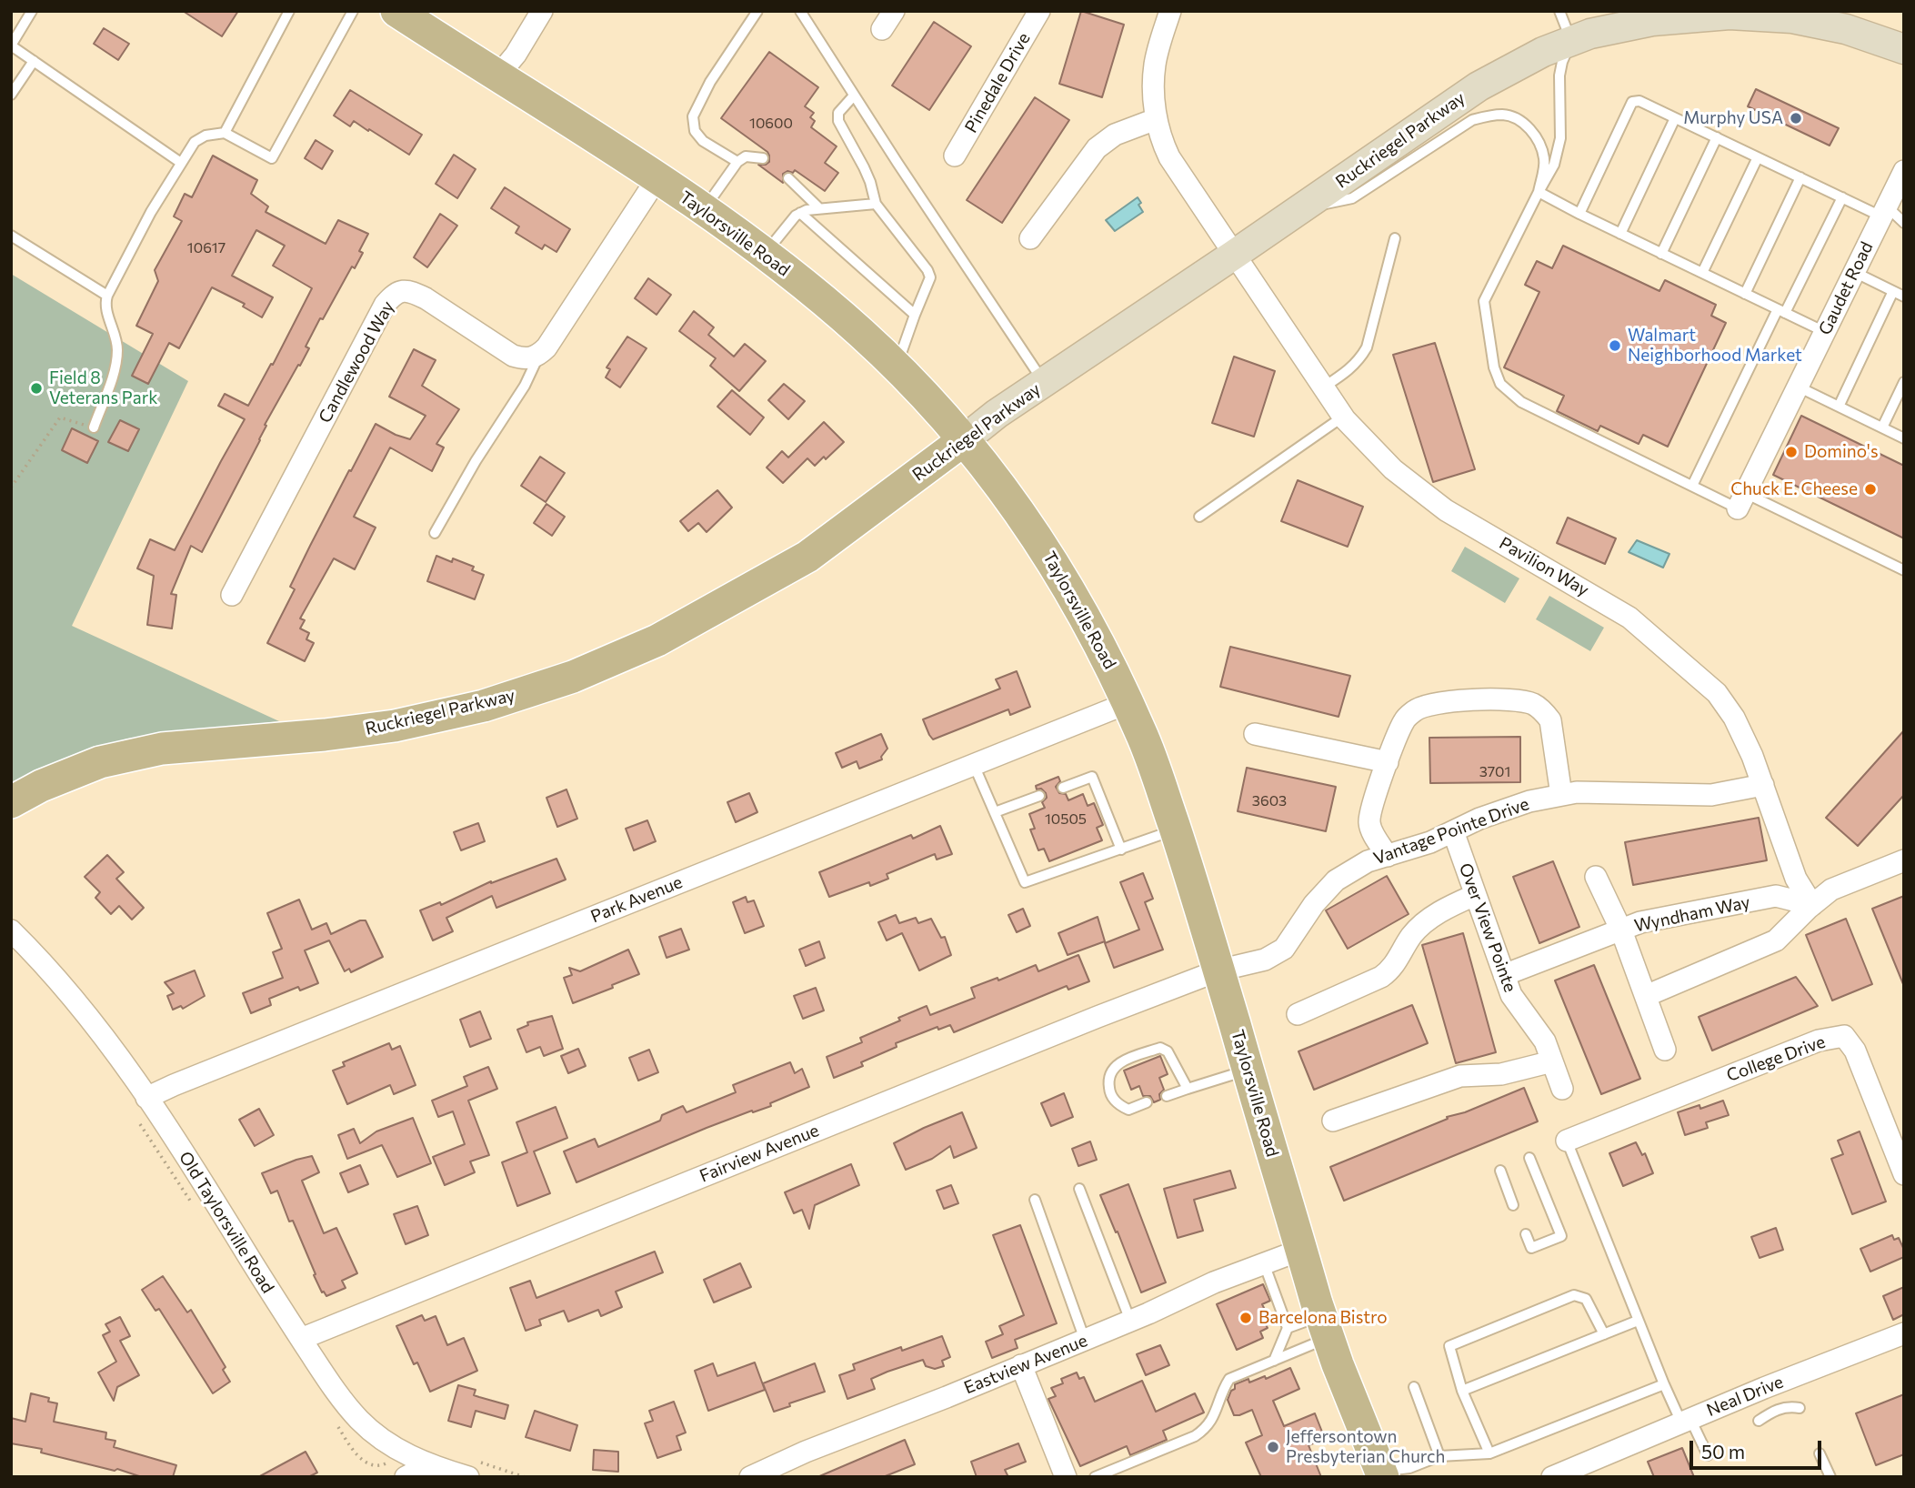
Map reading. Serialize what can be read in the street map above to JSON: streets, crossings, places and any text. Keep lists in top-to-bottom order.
{
  "streets": {
    "main road": ["Ruckriegel Parkway", "Taylorsville Road"],
    "street": [
      "Pinedale Drive",
      "Gaudet Road",
      "Candlewood Way",
      "Pavilion Way",
      "Vantage Pointe Drive",
      "Park Avenue",
      "Wyndham Way",
      "Over View Pointe",
      "College Drive",
      "Fairview Avenue",
      "Old Taylorsville Road",
      "Eastview Avenue",
      "Neal Drive"
    ]
  },
  "crossings": [
    ["Ruckriegel Parkway", "Taylorsville Road"],
    ["Ruckriegel Parkway", "Pavilion Way"],
    ["Taylorsville Road", "Vantage Pointe Drive"],
    ["Taylorsville Road", "Park Avenue"],
    ["Taylorsville Road", "Fairview Avenue"],
    ["Taylorsville Road", "Eastview Avenue"],
    ["Pavilion Way", "Vantage Pointe Drive"],
    ["Pavilion Way", "Wyndham Way"],
    ["Vantage Pointe Drive", "Over View Pointe"],
    ["Vantage Pointe Drive", "Fairview Avenue"],
    ["Park Avenue", "Old Taylorsville Road"],
    ["Wyndham Way", "Over View Pointe"],
    ["Fairview Avenue", "Old Taylorsville Road"]
  ],
  "places": [
    "Murphy USA",
    "Walmart Neighborhood Market",
    "Field 8 Veterans Park",
    "Domino's",
    "Chuck E. Cheese",
    "Barcelona Bistro",
    "Jeffersontown Presbyterian Church"
  ],
  "house_numbers": [
    "10600",
    "10617",
    "3701",
    "3603",
    "10505"
  ],
  "scale_bar": "50 m"
}
